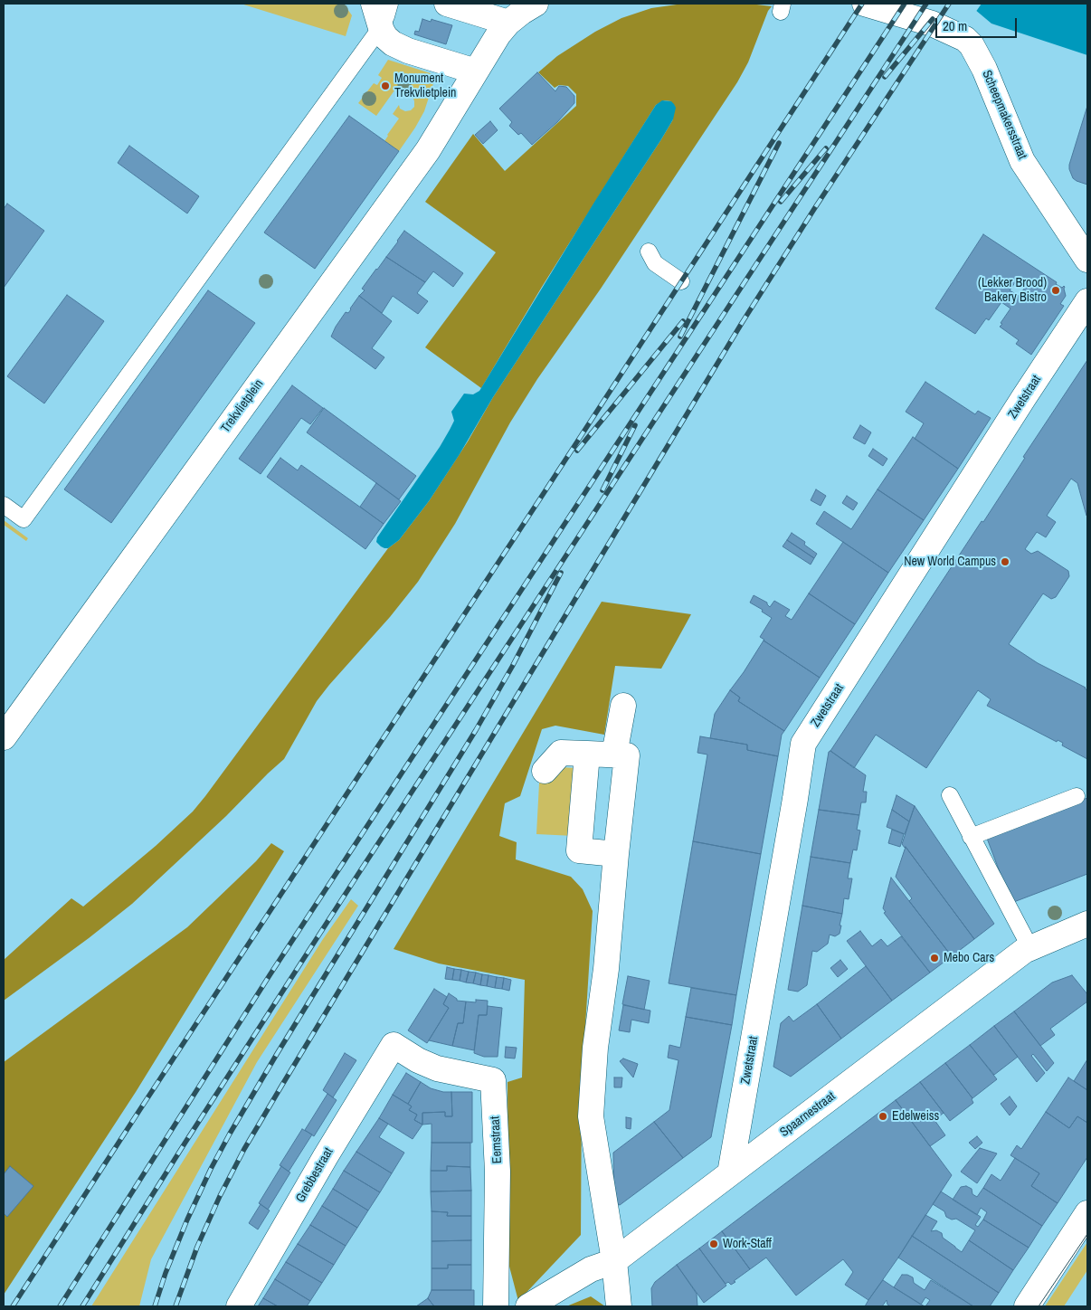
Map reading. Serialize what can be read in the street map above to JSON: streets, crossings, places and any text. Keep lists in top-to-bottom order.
{
  "streets": {
    "street": [
      "Scheepmakersstraat",
      "Zwetstraat",
      "Trekvlietplein",
      "Spaarnestraat",
      "Eemstraat",
      "Grebbestraat"
    ]
  },
  "crossings": [
    ["Zwetstraat", "Spaarnestraat"],
    ["Eemstraat", "Grebbestraat"]
  ],
  "places": [
    "Monument Trekvlietplein",
    "(Lekker Brood) Bakery Bistro",
    "New World Campus",
    "Mebo Cars",
    "Edelweiss",
    "Work-Staff"
  ],
  "scale_bar": "20 m"
}
